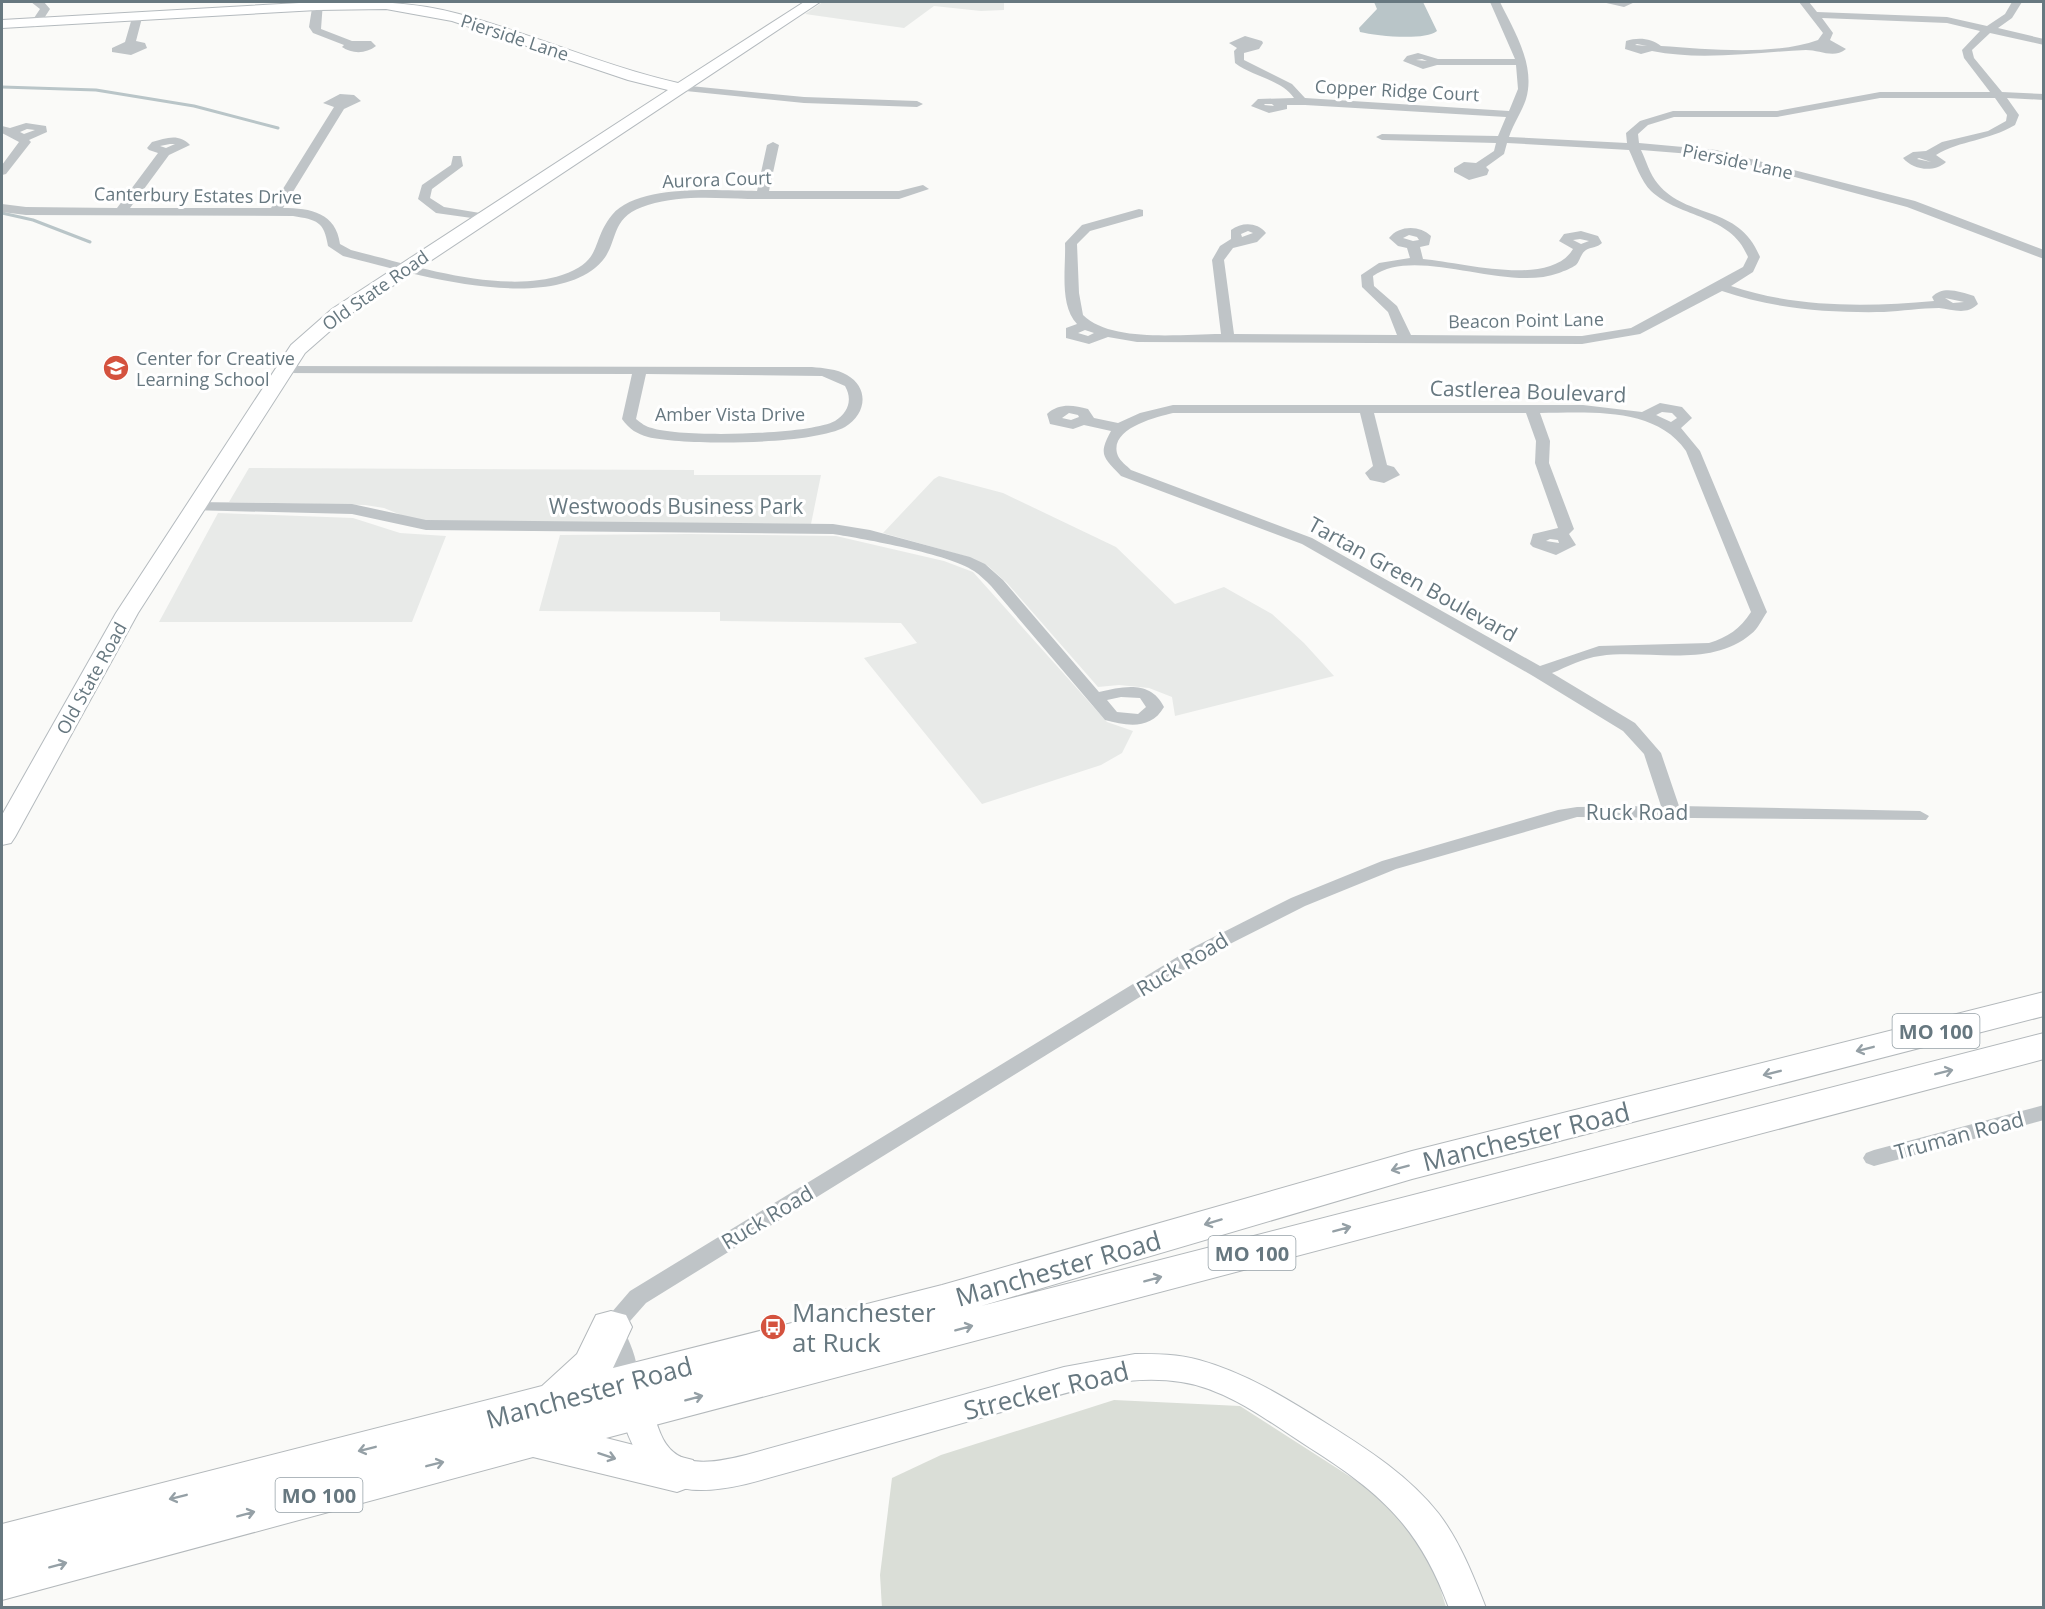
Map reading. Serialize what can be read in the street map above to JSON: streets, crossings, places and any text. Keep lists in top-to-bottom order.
{
  "streets": {
    "highway": ["MO 100", "Manchester Road"],
    "street": [
      "Pierside Lane",
      "Copper Ridge Court",
      "Aurora Court",
      "Canterbury Estates Drive",
      "Old State Road",
      "Beacon Point Lane",
      "Castlerea Boulevard",
      "Amber Vista Drive",
      "Westwoods Business Park",
      "Tartan Green Boulevard",
      "Ruck Road",
      "Truman Road",
      "Strecker Road"
    ]
  },
  "crossings": [
    ["Pierside Lane", "Old State Road"],
    ["Pierside Lane", "Beacon Point Lane"],
    ["Aurora Court", "Canterbury Estates Drive"],
    ["Aurora Court", "Old State Road"],
    ["Canterbury Estates Drive", "Old State Road"],
    ["Old State Road", "Amber Vista Drive"],
    ["Old State Road", "Westwoods Business Park"],
    ["Castlerea Boulevard", "Tartan Green Boulevard"],
    ["Tartan Green Boulevard", "Ruck Road"]
  ],
  "places": {
    "school or university": ["Center for Creative Learning School"],
    "bus stop": ["Manchester at Ruck"]
  }
}
